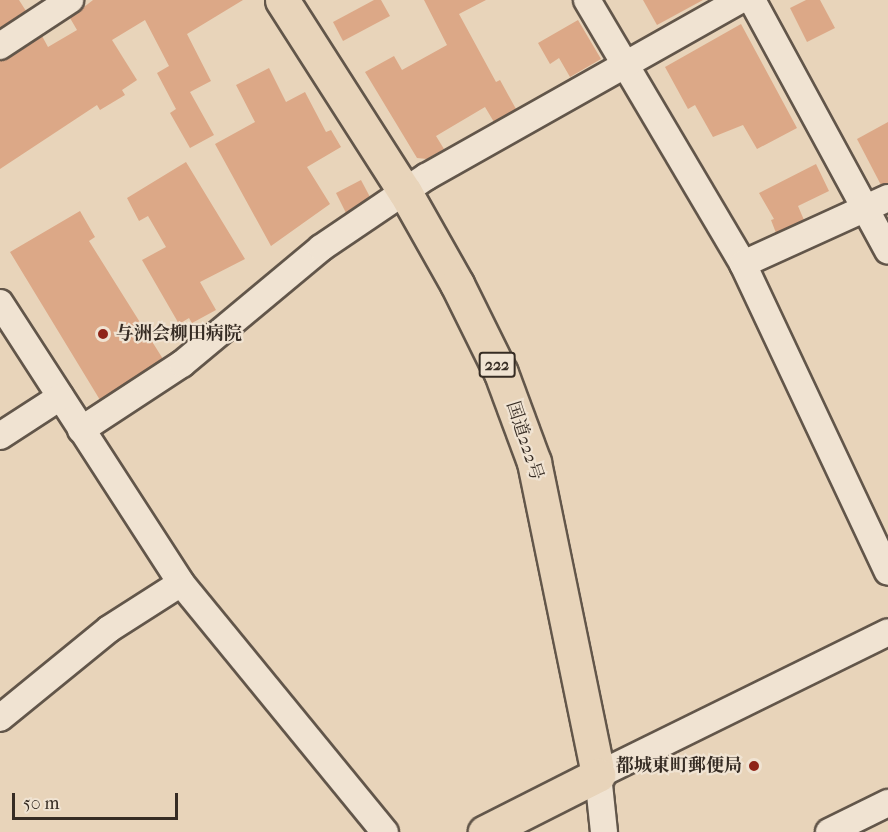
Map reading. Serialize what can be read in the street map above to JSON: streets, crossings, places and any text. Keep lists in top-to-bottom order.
{
  "streets": {
    "highway": ["222", "国道222号"]
  },
  "places": ["与洲会柳田病院", "都城東町郵便局"],
  "scale_bar": "50 m"
}
